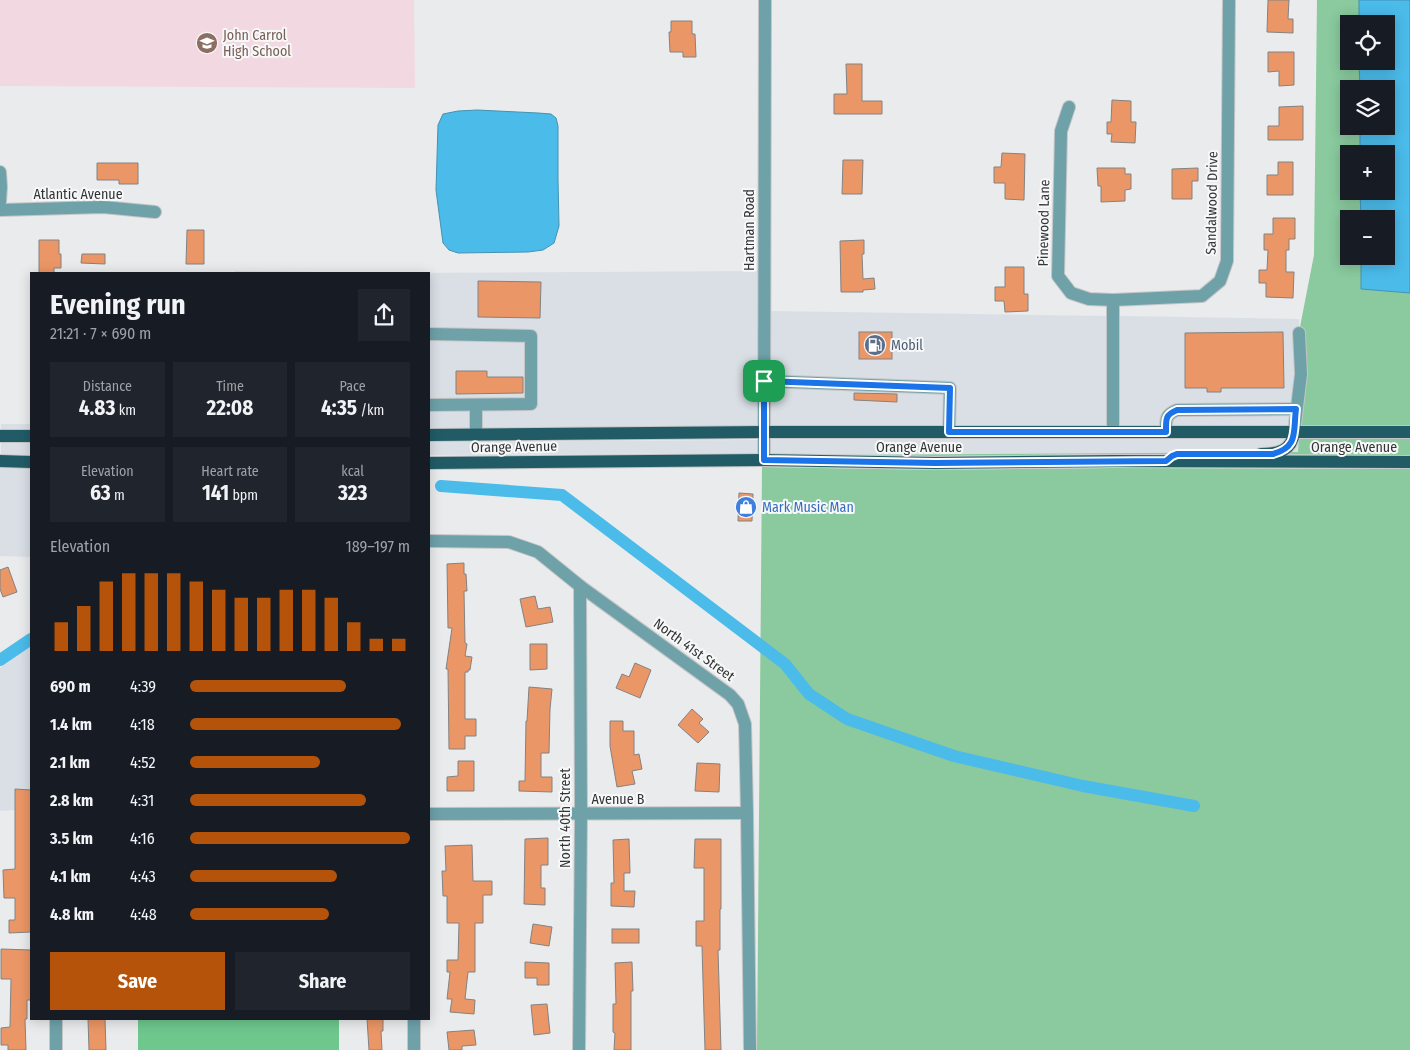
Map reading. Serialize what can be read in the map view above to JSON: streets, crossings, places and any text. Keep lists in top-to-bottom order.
{
  "streets": {
    "main road": ["Orange Avenue"],
    "street": [
      "Atlantic Avenue",
      "Sandalwood Drive",
      "Pinewood Lane",
      "Hartman Road",
      "North 41st Street",
      "Avenue B",
      "North 40th Street"
    ]
  },
  "crossings": [
    ["Sandalwood Drive", "Pinewood Lane"],
    ["Hartman Road", "Orange Avenue"],
    ["North 41st Street", "Avenue B"],
    ["North 41st Street", "North 40th Street"],
    ["Avenue B", "North 40th Street"]
  ],
  "places": {
    "school or university": ["John Carrol High School"],
    "fuel station": ["Mobil"],
    "shop": ["Mark Music Man"]
  },
  "page": {
    "map_buttons": ["+", "−"],
    "heading": ["Evening run", "21:21 · 7 × 690 m"],
    "stats": [
      ["Distance", "4.83 km"],
      ["Time", "22:08"],
      ["Pace", "4:35 /km"],
      ["Elevation", "63 m"],
      ["Heart rate", "141 bpm"],
      ["kcal", "323"]
    ],
    "chart": ["Elevation", "189–197 m"],
    "list": [
      {
        "name": "690 m",
        "note": "4:39"
      },
      {
        "name": "1.4 km",
        "note": "4:18"
      },
      {
        "name": "2.1 km",
        "note": "4:52"
      },
      {
        "name": "2.8 km",
        "note": "4:31"
      },
      {
        "name": "3.5 km",
        "note": "4:16"
      },
      {
        "name": "4.1 km",
        "note": "4:43"
      },
      {
        "name": "4.8 km",
        "note": "4:48"
      }
    ],
    "buttons": ["Save", "Share"]
  }
}
